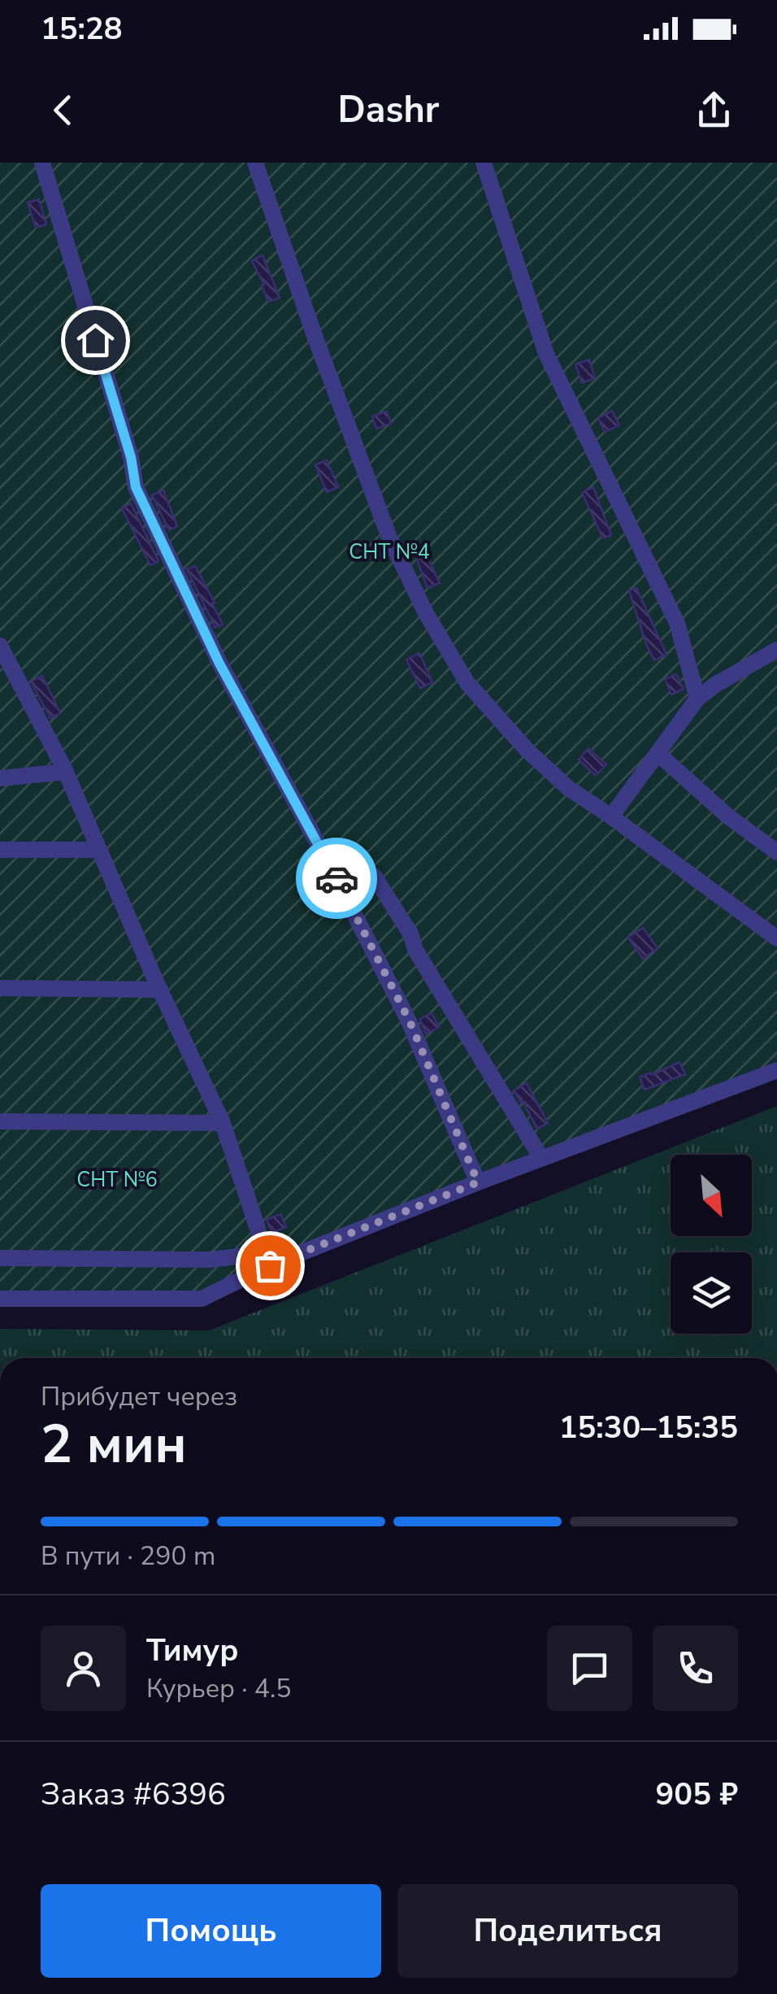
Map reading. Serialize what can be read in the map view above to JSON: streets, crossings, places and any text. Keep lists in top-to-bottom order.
{
  "parks": ["СНТ №4", "СНТ №6"],
  "north": "bottom right",
  "page": {
    "status": "15:28",
    "header": "Dashr",
    "heading": ["2 мин", "Прибудет через", "15:30–15:35"],
    "panel": [
      "Тимур",
      "Курьер · 4.5",
      "Заказ #6396",
      "905 ₽"
    ],
    "bar": "В пути · 290 m",
    "buttons": ["Помощь", "Поделиться"]
  }
}
